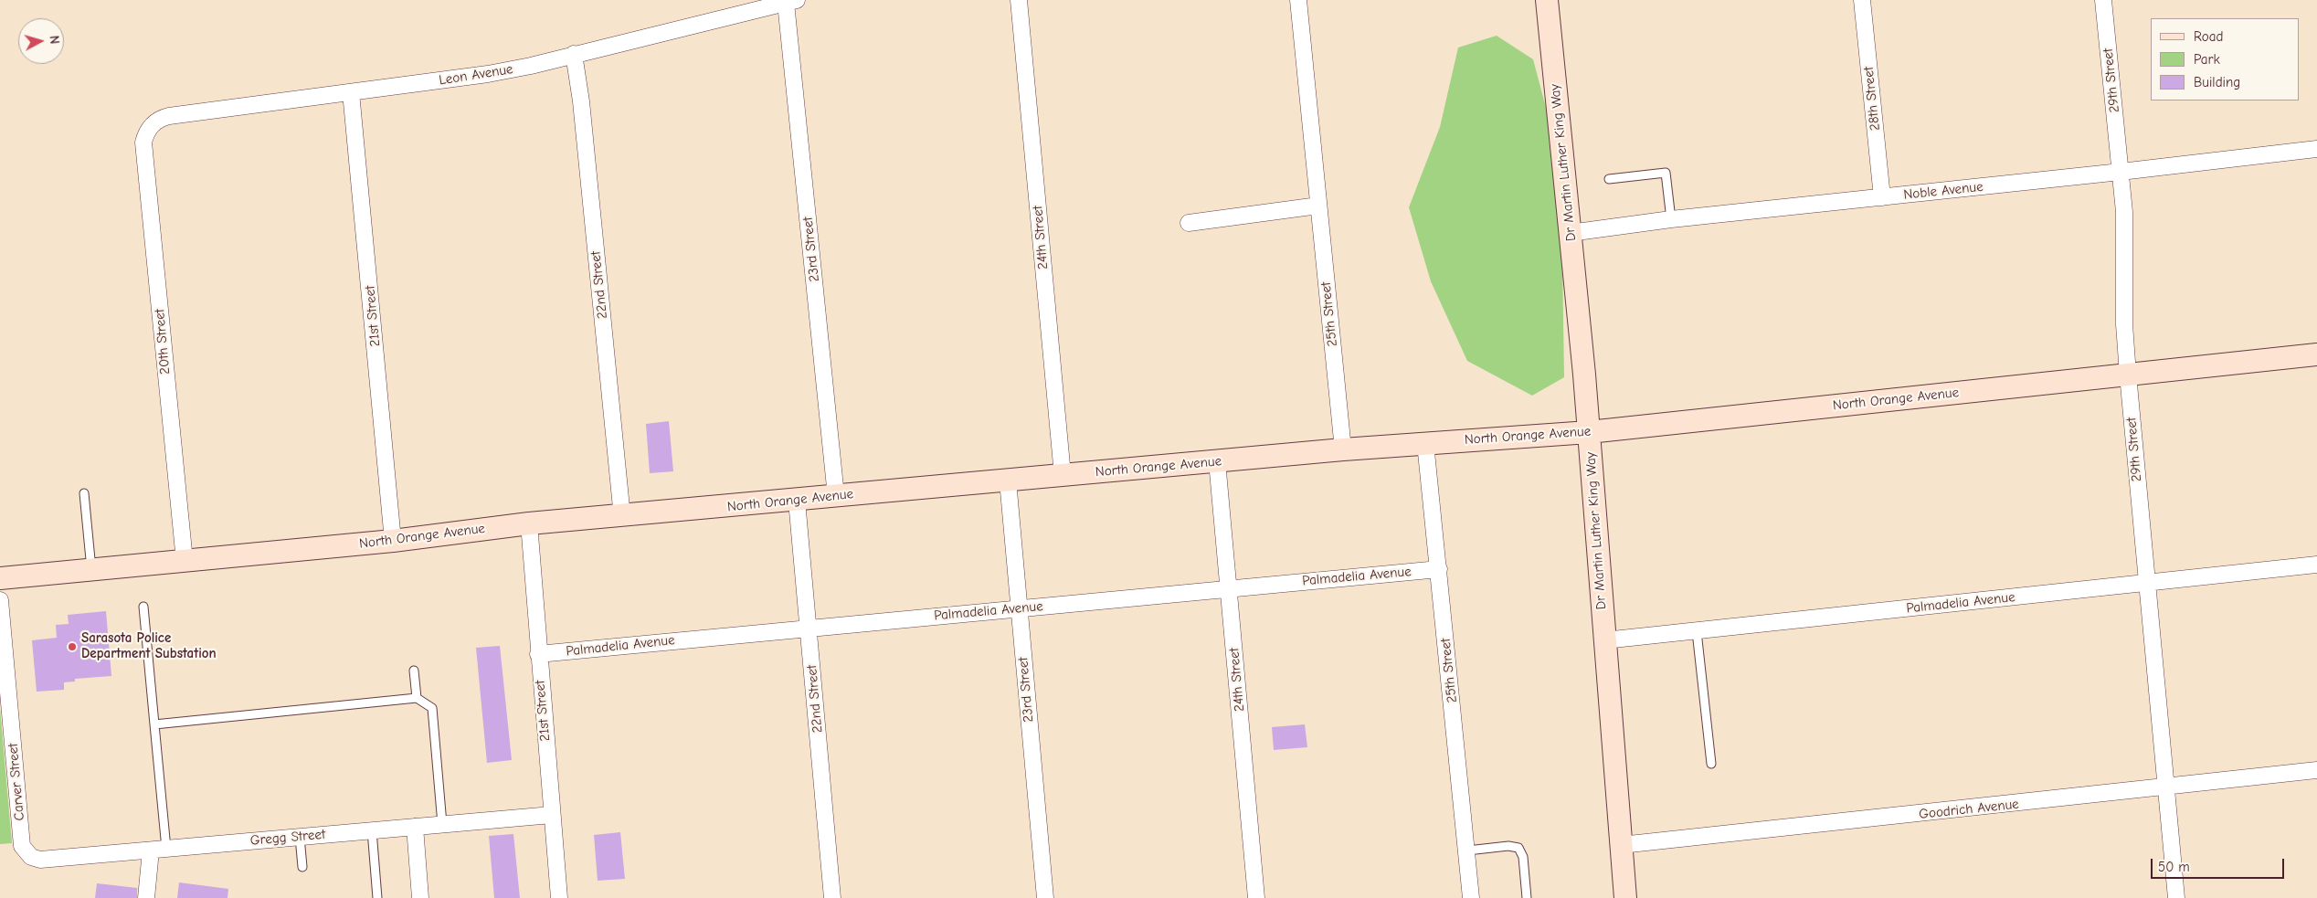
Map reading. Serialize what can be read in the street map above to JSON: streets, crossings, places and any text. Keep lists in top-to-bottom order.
{
  "streets": {
    "street": [
      "Leon Avenue",
      "29th Street",
      "28th Street",
      "Dr Martin Luther King Way",
      "Noble Avenue",
      "24th Street",
      "23rd Street",
      "22nd Street",
      "25th Street",
      "21st Street",
      "20th Street",
      "North Orange Avenue",
      "Palmadelia Avenue",
      "Carver Street",
      "Goodrich Avenue",
      "Gregg Street"
    ]
  },
  "crossings": [
    ["Leon Avenue", "23rd Street"],
    ["Leon Avenue", "22nd Street"],
    ["Leon Avenue", "21st Street"],
    ["Leon Avenue", "20th Street"],
    ["29th Street", "Noble Avenue"],
    ["29th Street", "North Orange Avenue"],
    ["29th Street", "Palmadelia Avenue"],
    ["29th Street", "Goodrich Avenue"],
    ["28th Street", "Noble Avenue"],
    ["Dr Martin Luther King Way", "Noble Avenue"],
    ["Dr Martin Luther King Way", "North Orange Avenue"],
    ["Dr Martin Luther King Way", "Palmadelia Avenue"],
    ["Dr Martin Luther King Way", "Goodrich Avenue"],
    ["24th Street", "North Orange Avenue"],
    ["24th Street", "Palmadelia Avenue"],
    ["23rd Street", "North Orange Avenue"],
    ["23rd Street", "Palmadelia Avenue"],
    ["22nd Street", "North Orange Avenue"],
    ["22nd Street", "Palmadelia Avenue"],
    ["25th Street", "North Orange Avenue"],
    ["25th Street", "Palmadelia Avenue"],
    ["21st Street", "North Orange Avenue"],
    ["21st Street", "Palmadelia Avenue"],
    ["21st Street", "Gregg Street"],
    ["20th Street", "North Orange Avenue"],
    ["Carver Street", "Gregg Street"]
  ],
  "places": ["Sarasota Police Department Substation"],
  "legend": ["Road", "Park", "Building"],
  "scale_bar": "50 m",
  "north": "right"
}
